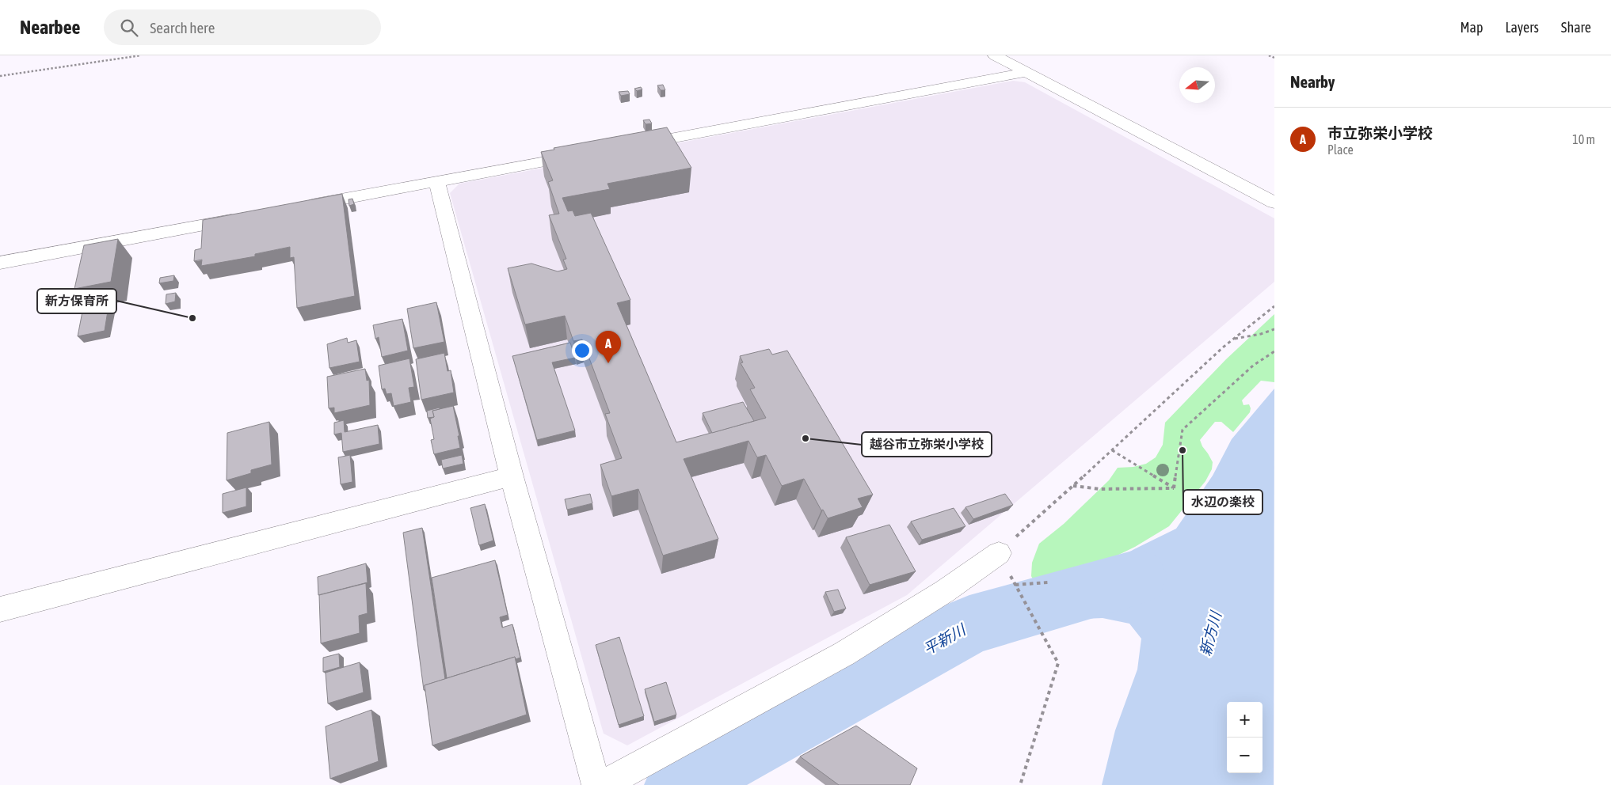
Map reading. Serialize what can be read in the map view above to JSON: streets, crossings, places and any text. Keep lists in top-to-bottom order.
{
  "water": ["新方川", "平新川"],
  "places": ["新方保育所", "越谷市立弥栄小学校", "水辺の楽校"],
  "north": "left",
  "page": {
    "header": "Nearbee",
    "search": "Search here",
    "nav": ["Map", "Layers", "Share"],
    "heading": "Nearby",
    "list": [
      {
        "mark": "A",
        "name": "市立弥栄小学校",
        "note": "Place",
        "value": "10 m"
      }
    ],
    "pins": "A",
    "map_buttons": ["+", "−"]
  }
}
